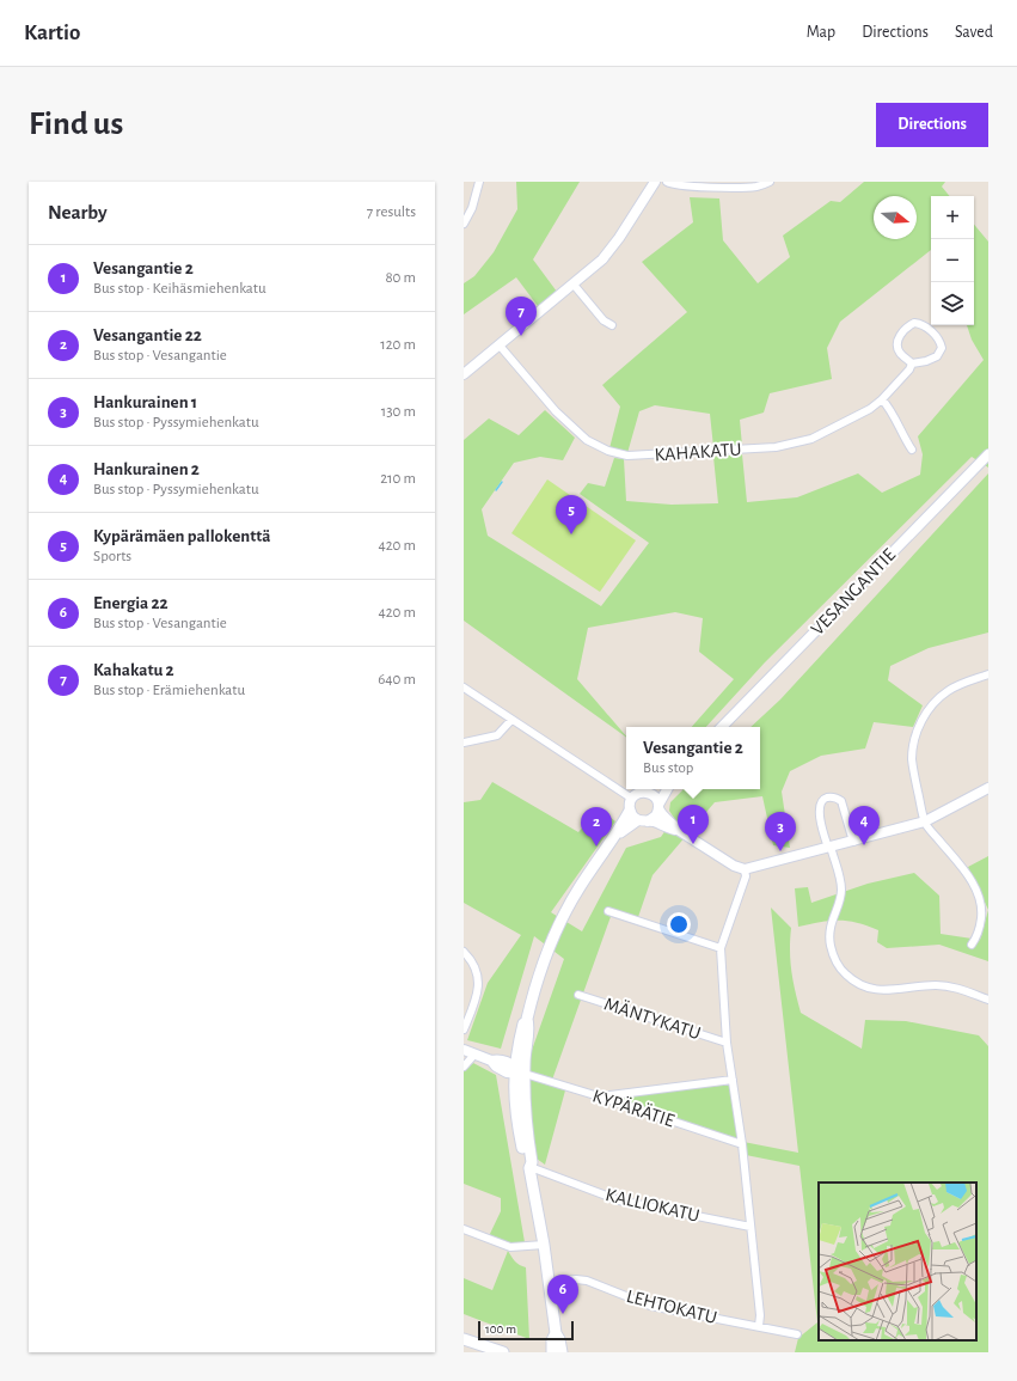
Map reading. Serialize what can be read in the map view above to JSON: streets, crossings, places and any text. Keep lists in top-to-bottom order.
{
  "streets": {
    "street": [
      "KAHAKATU",
      "VESANGANTIE",
      "MÄNTYKATU",
      "KYPÄRÄTIE",
      "KALLIOKATU",
      "LEHTOKATU"
    ]
  },
  "scale_bar": "100 m",
  "north": "right",
  "page": {
    "header": "Kartio",
    "nav": ["Map", "Directions", "Saved"],
    "buttons": "Directions",
    "title": "Find us",
    "heading": ["Nearby", "7 results"],
    "map_buttons": ["+", "−"],
    "list": [
      {
        "mark": "1",
        "name": "Vesangantie 2",
        "note": "Bus stop · Keihäsmiehenkatu",
        "value": "80 m"
      },
      {
        "mark": "2",
        "name": "Vesangantie 22",
        "note": "Bus stop · Vesangantie",
        "value": "120 m"
      },
      {
        "mark": "3",
        "name": "Hankurainen 1",
        "note": "Bus stop · Pyssymiehenkatu",
        "value": "130 m"
      },
      {
        "mark": "4",
        "name": "Hankurainen 2",
        "note": "Bus stop · Pyssymiehenkatu",
        "value": "210 m"
      },
      {
        "mark": "5",
        "name": "Kypärämäen pallokenttä",
        "note": "Sports",
        "value": "420 m"
      },
      {
        "mark": "6",
        "name": "Energia 22",
        "note": "Bus stop · Vesangantie",
        "value": "420 m"
      },
      {
        "mark": "7",
        "name": "Kahakatu 2",
        "note": "Bus stop · Erämiehenkatu",
        "value": "640 m"
      }
    ],
    "pins": [
      "7",
      "5",
      "1",
      "4",
      "2",
      "3",
      "6"
    ],
    "popup": ["Vesangantie 2", "Bus stop"],
    "scale": "100 m"
  }
}
